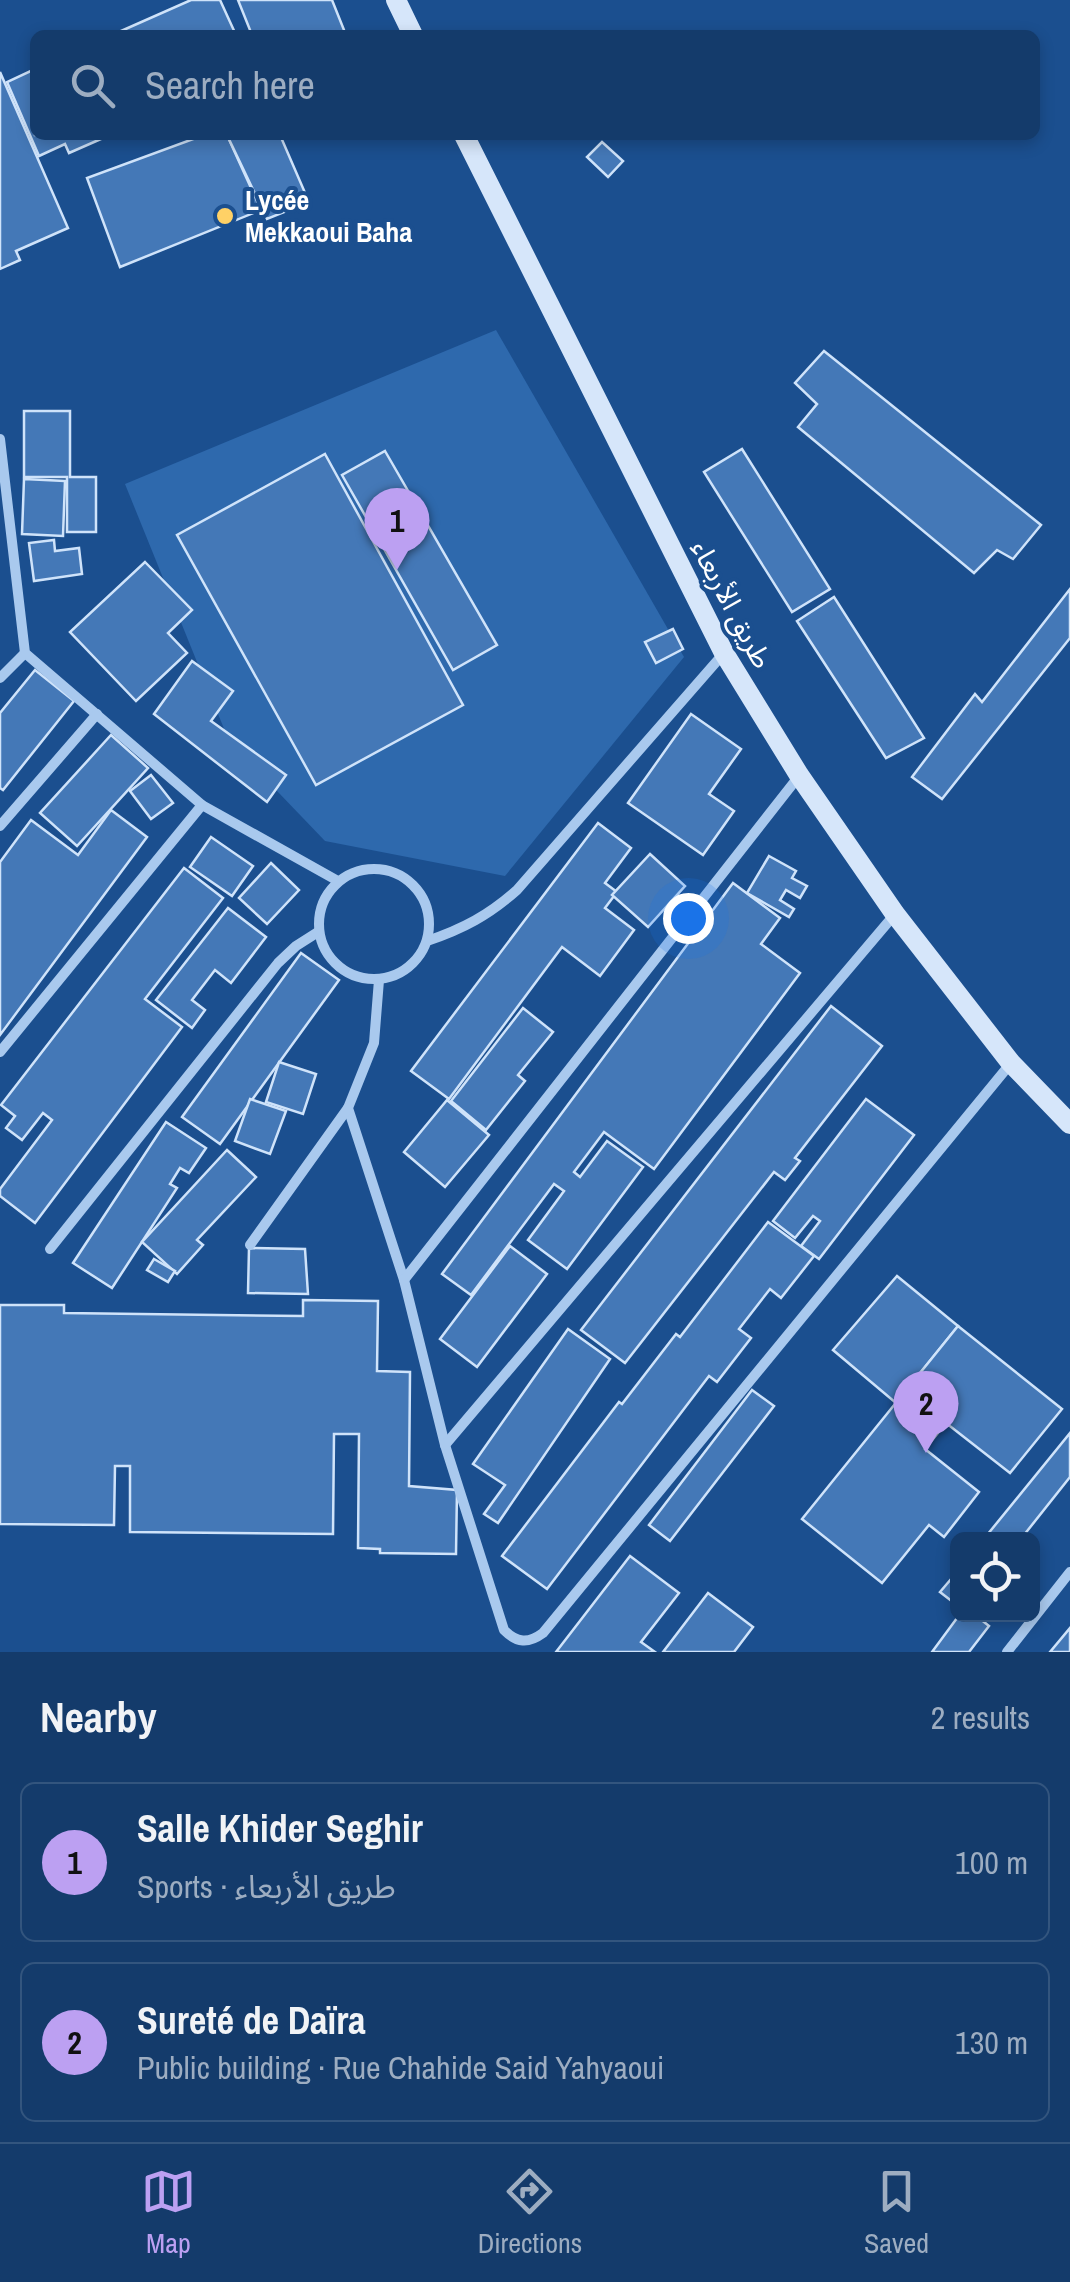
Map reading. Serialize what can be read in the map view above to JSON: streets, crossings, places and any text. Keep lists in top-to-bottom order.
{
  "streets": {
    "main road": ["طريق الأربعاء"]
  },
  "places": ["Lycée Mekkaoui Baha"],
  "page": {
    "search": "Search here",
    "pins": ["1", "2"],
    "heading": ["Nearby", "2 results"],
    "list": [
      {
        "mark": "1",
        "name": "Salle Khider Seghir",
        "note": "Sports · طريق الأربعاء",
        "value": "100 m"
      },
      {
        "mark": "2",
        "name": "Sureté de Daïra",
        "note": "Public building · Rue Chahide Said Yahyaoui",
        "value": "130 m"
      }
    ],
    "nav": ["Map", "Directions", "Saved"]
  }
}
